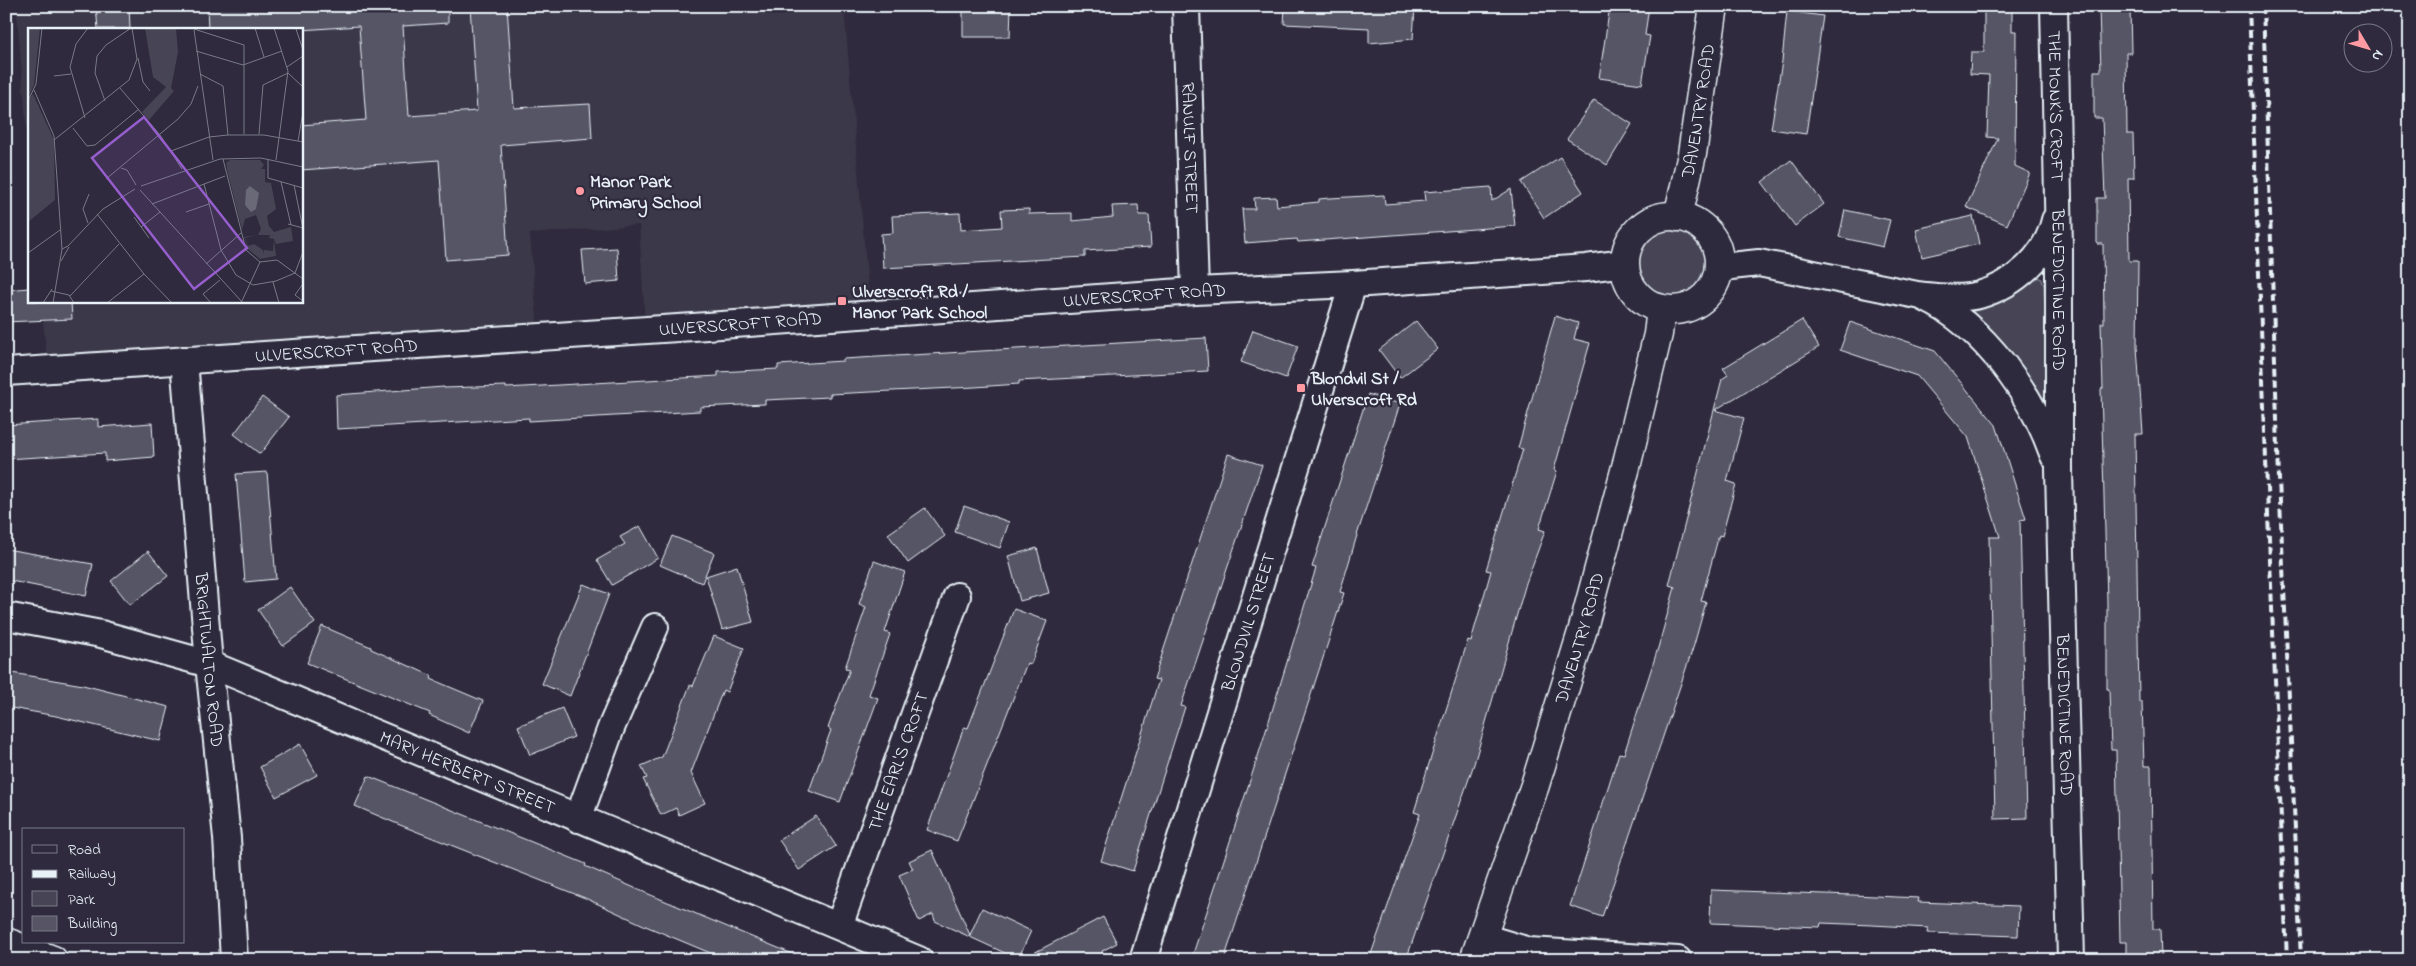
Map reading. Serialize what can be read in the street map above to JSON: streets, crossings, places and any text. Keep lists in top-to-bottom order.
{
  "streets": {
    "street": [
      "THE MONK'S CROFT",
      "DAVENTRY ROAD",
      "RANULF STREET",
      "ULVERSCROFT ROAD",
      "BENEDICTINE ROAD",
      "BLONDVIL STREET",
      "BRIGHTWALTON ROAD",
      "THE EARL'S CROFT",
      "MARY HERBERT STREET"
    ]
  },
  "crossings": [
    ["THE MONK'S CROFT", "BENEDICTINE ROAD"],
    ["DAVENTRY ROAD", "ULVERSCROFT ROAD"],
    ["DAVENTRY ROAD", "BENEDICTINE ROAD"],
    ["RANULF STREET", "ULVERSCROFT ROAD"],
    ["ULVERSCROFT ROAD", "BENEDICTINE ROAD"],
    ["ULVERSCROFT ROAD", "BLONDVIL STREET"],
    ["ULVERSCROFT ROAD", "BRIGHTWALTON ROAD"],
    ["BRIGHTWALTON ROAD", "MARY HERBERT STREET"],
    ["THE EARL'S CROFT", "MARY HERBERT STREET"]
  ],
  "places": {
    "other": ["Manor Park Primary School"],
    "transit": ["Ulverscroft Rd / Manor Park School", "Blondvil St / Ulverscroft Rd"]
  },
  "legend": [
    "Road",
    "Railway",
    "Park",
    "Building"
  ],
  "north": "bottom right"
}
